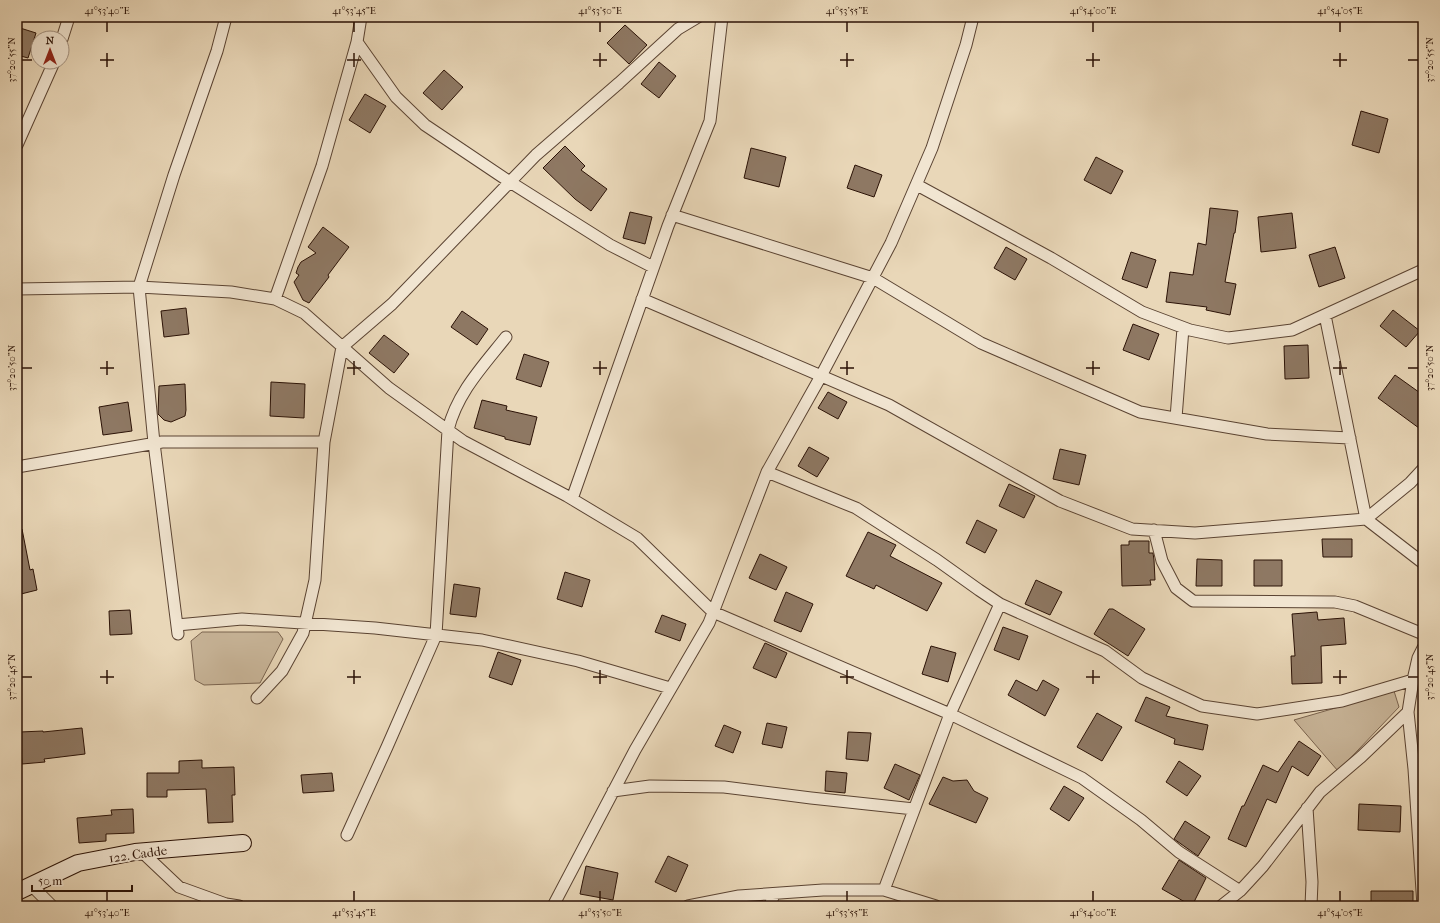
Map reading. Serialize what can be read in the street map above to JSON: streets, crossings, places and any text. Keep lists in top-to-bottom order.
{
  "streets": {
    "street": ["122. Cadde"]
  },
  "scale_bar": "50 m",
  "north": "top",
  "coordinates": [
    "41°53'40\"E",
    "41°53'45\"E",
    "41°53'50\"E",
    "41°53'55\"E",
    "41°54'00\"E",
    "41°54'05\"E",
    "37°20'55\"N",
    "37°20'50\"N",
    "37°20'45\"N"
  ]
}
